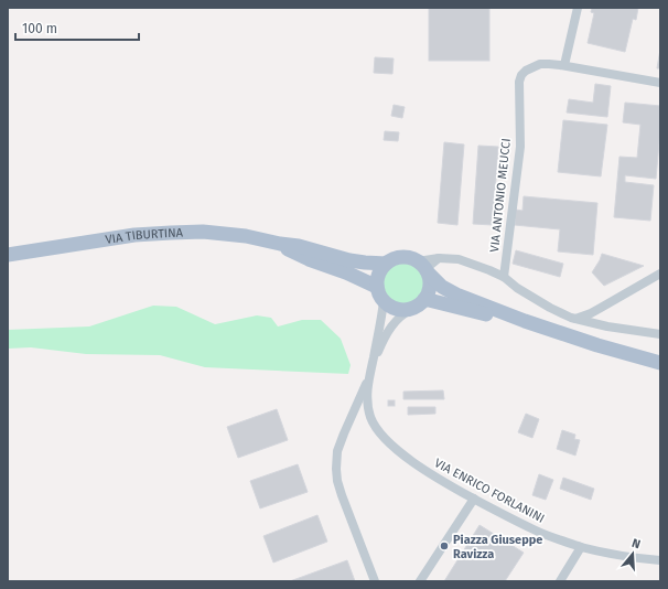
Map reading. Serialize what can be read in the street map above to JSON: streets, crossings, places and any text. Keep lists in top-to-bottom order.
{
  "streets": {
    "main road": ["VIA TIBURTINA"],
    "street": ["VIA ANTONIO MEUCCI", "VIA ENRICO FORLANINI"]
  },
  "places": ["Piazza Giuseppe Ravizza"],
  "scale_bar": "100 m",
  "north": "top"
}
